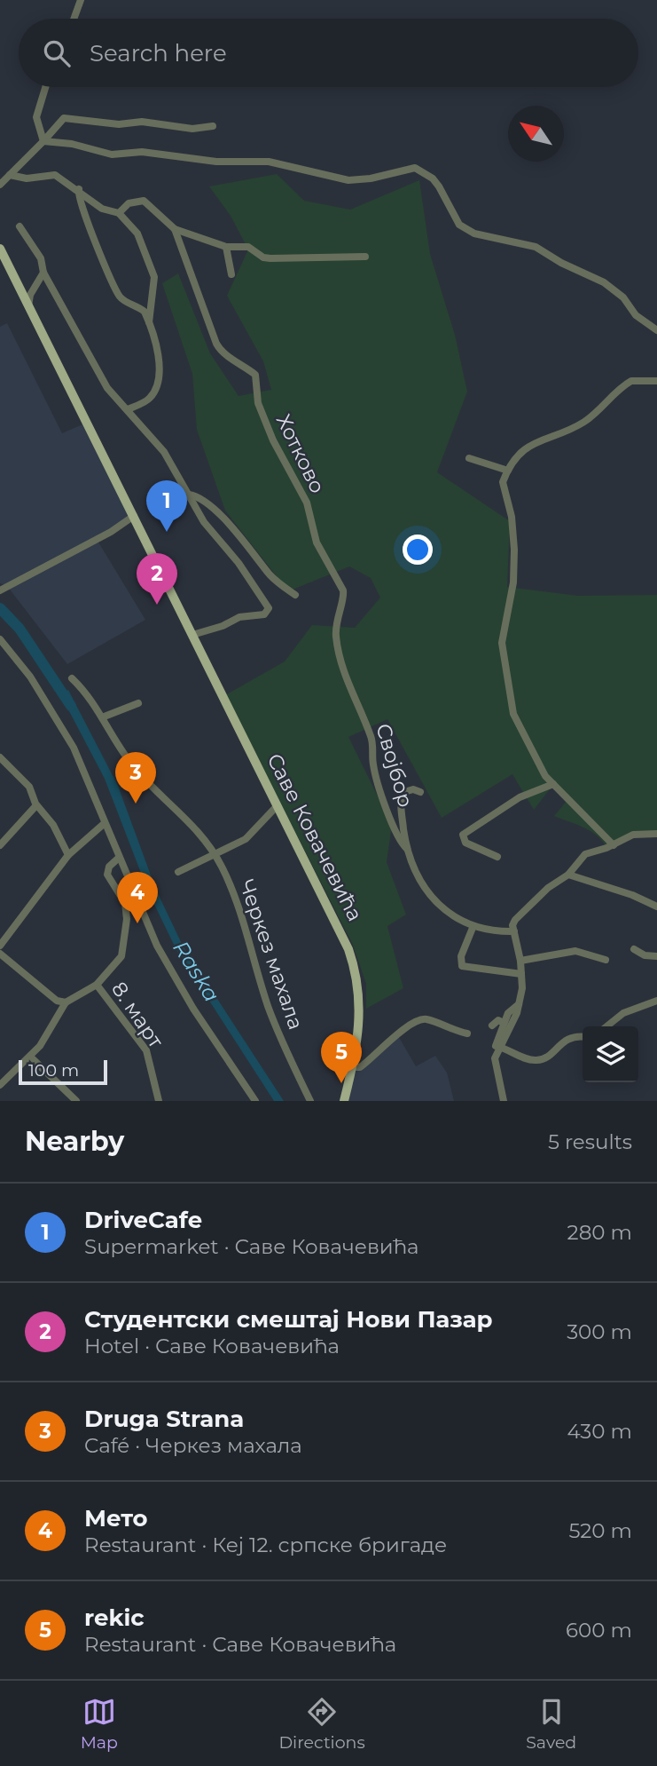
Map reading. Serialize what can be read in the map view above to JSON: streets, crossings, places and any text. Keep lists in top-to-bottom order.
{
  "streets": {
    "main road": ["Саве Ковачевића"],
    "street": [
      "Хотково",
      "Својбор",
      "Черкез махала",
      "8. март"
    ]
  },
  "crossings": [
    ["Хотково", "Својбор"]
  ],
  "water": ["Raska"],
  "scale_bar": "100 m",
  "north": "top left",
  "page": {
    "search": "Search here",
    "pins": [
      "1",
      "2",
      "3",
      "4",
      "5"
    ],
    "scale": "100 m",
    "heading": ["Nearby", "5 results"],
    "list": [
      {
        "mark": "1",
        "name": "DriveCafe",
        "note": "Supermarket · Саве Ковачевића",
        "value": "280 m"
      },
      {
        "mark": "2",
        "name": "Студентски смештај Нови Пазар",
        "note": "Hotel · Саве Ковачевића",
        "value": "300 m"
      },
      {
        "mark": "3",
        "name": "Druga Strana",
        "note": "Café · Черкез махала",
        "value": "430 m"
      },
      {
        "mark": "4",
        "name": "Мето",
        "note": "Restaurant · Кеј 12. српске бригаде",
        "value": "520 m"
      },
      {
        "mark": "5",
        "name": "rekic",
        "note": "Restaurant · Саве Ковачевића",
        "value": "600 m"
      }
    ],
    "nav": ["Map", "Directions", "Saved"]
  }
}
